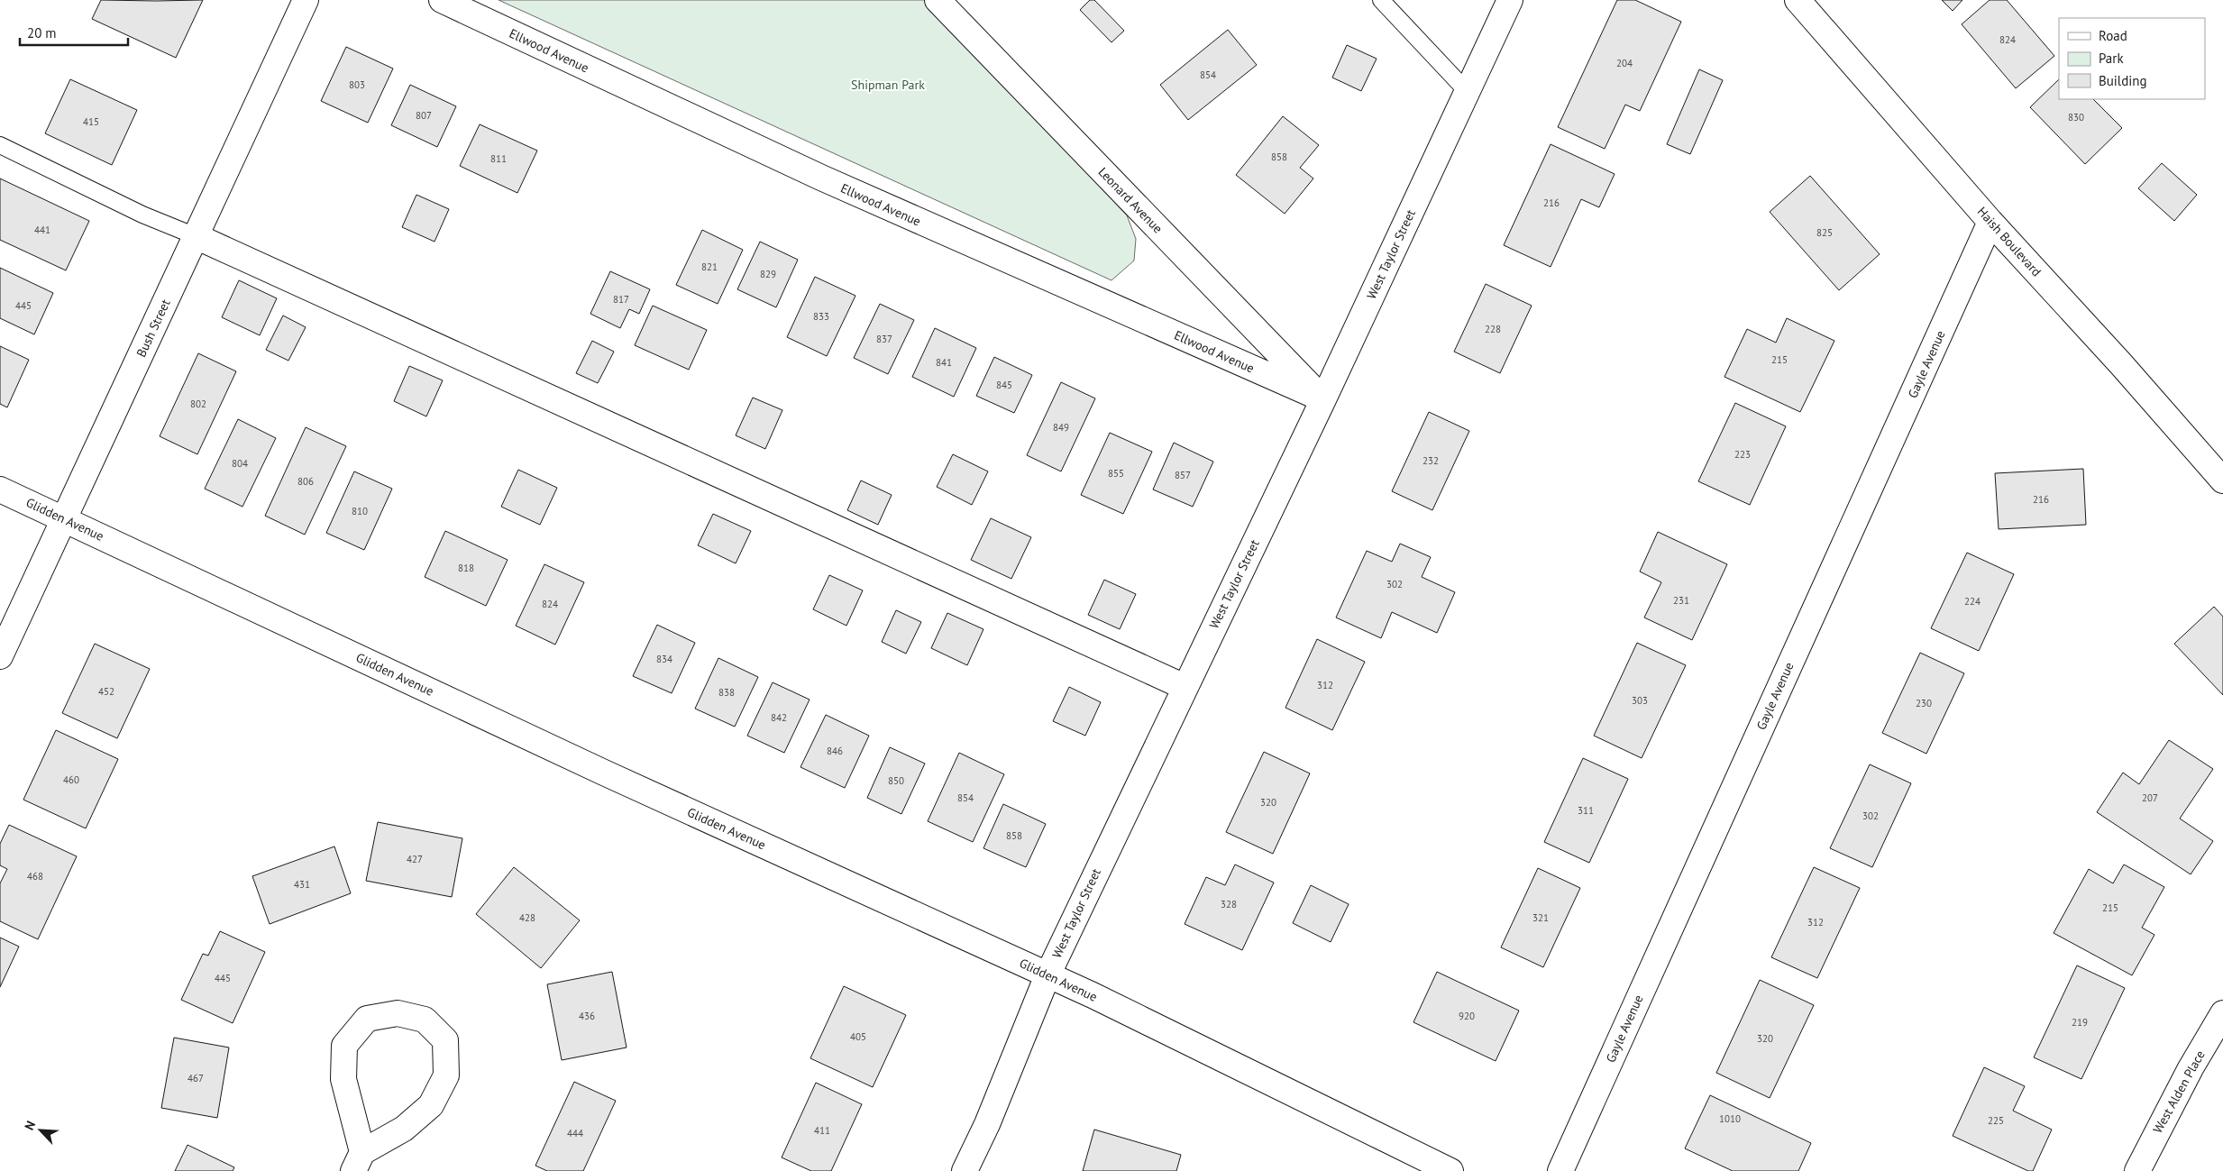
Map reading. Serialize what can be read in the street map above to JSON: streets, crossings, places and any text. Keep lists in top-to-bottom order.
{
  "streets": {
    "street": [
      "Ellwood Avenue",
      "Leonard Avenue",
      "Haish Boulevard",
      "West Taylor Street",
      "Bush Street",
      "Gayle Avenue",
      "Glidden Avenue",
      "West Alden Place"
    ]
  },
  "crossings": [
    ["Ellwood Avenue", "Leonard Avenue"],
    ["Ellwood Avenue", "West Taylor Street"],
    ["Leonard Avenue", "West Taylor Street"],
    ["Haish Boulevard", "Gayle Avenue"],
    ["West Taylor Street", "Glidden Avenue"],
    ["Bush Street", "Glidden Avenue"]
  ],
  "parks": ["Shipman Park"],
  "house_numbers": [
    "824",
    "204",
    "854",
    "803",
    "807",
    "830",
    "415",
    "858",
    "811",
    "216",
    "441",
    "825",
    "821",
    "829",
    "817",
    "445",
    "833",
    "228",
    "837",
    "215",
    "841",
    "845",
    "802",
    "849",
    "223",
    "232",
    "804",
    "855",
    "857",
    "806",
    "216",
    "810",
    "818",
    "302",
    "231",
    "224",
    "824",
    "834",
    "312",
    "452",
    "838",
    "303",
    "230",
    "842",
    "846",
    "460",
    "850",
    "854",
    "207",
    "320",
    "311",
    "302",
    "858",
    "427",
    "468",
    "431",
    "328",
    "215",
    "428",
    "321",
    "312",
    "445",
    "436",
    "920",
    "219",
    "405",
    "320",
    "467",
    "1010",
    "225",
    "411",
    "444"
  ],
  "legend": ["Road", "Park", "Building"],
  "scale_bar": "20 m",
  "north": "top left"
}
